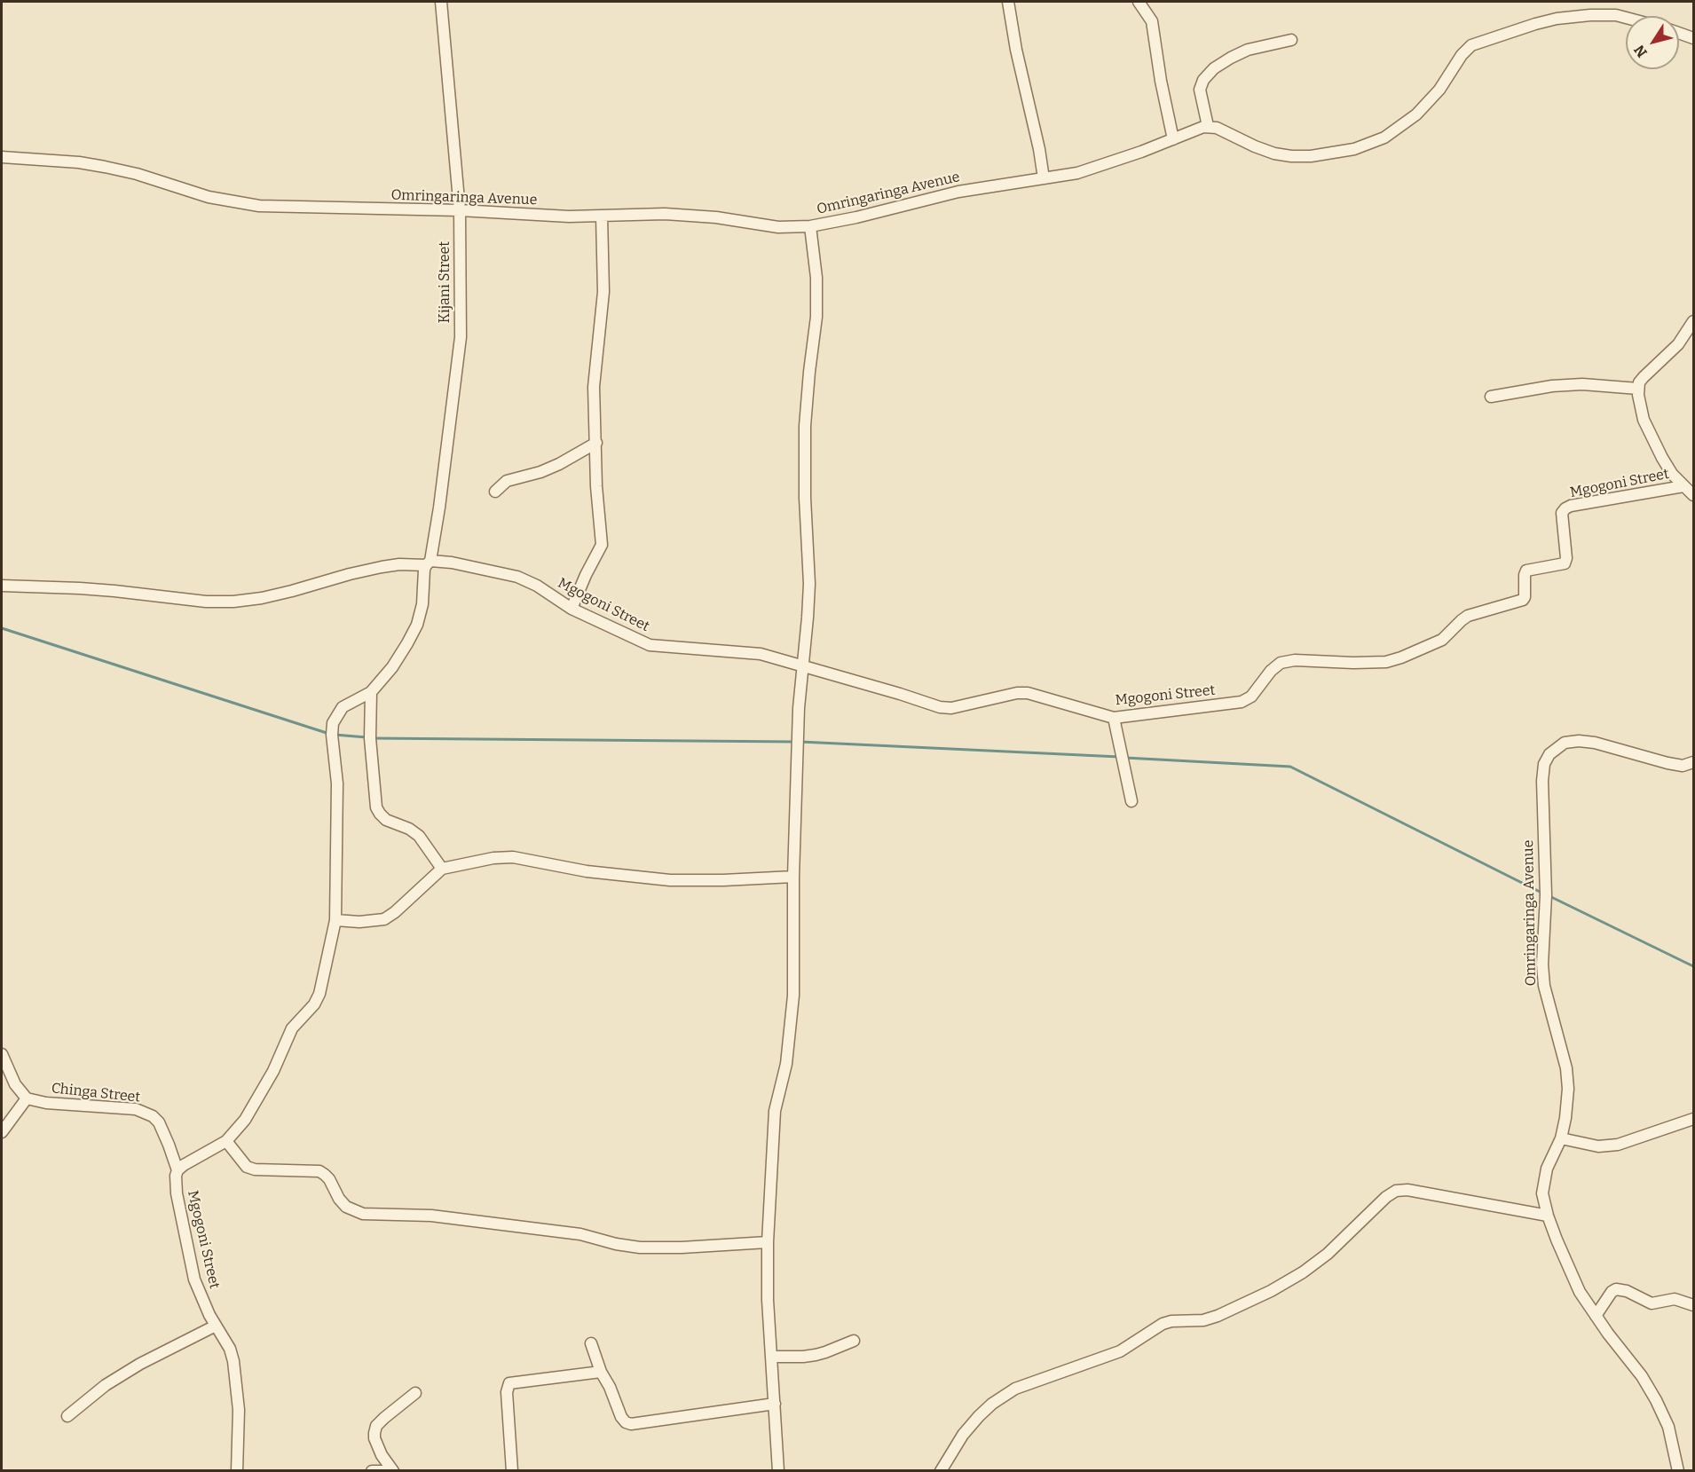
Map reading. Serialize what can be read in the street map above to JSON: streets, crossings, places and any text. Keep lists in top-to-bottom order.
{
  "streets": {
    "street": [
      "Omringaringa Avenue",
      "Kijani Street",
      "Mgogoni Street",
      "Chinga Street"
    ]
  },
  "crossings": [
    ["Omringaringa Avenue", "Kijani Street"],
    ["Kijani Street", "Mgogoni Street"],
    ["Mgogoni Street", "Chinga Street"]
  ],
  "north": "bottom left"
}
